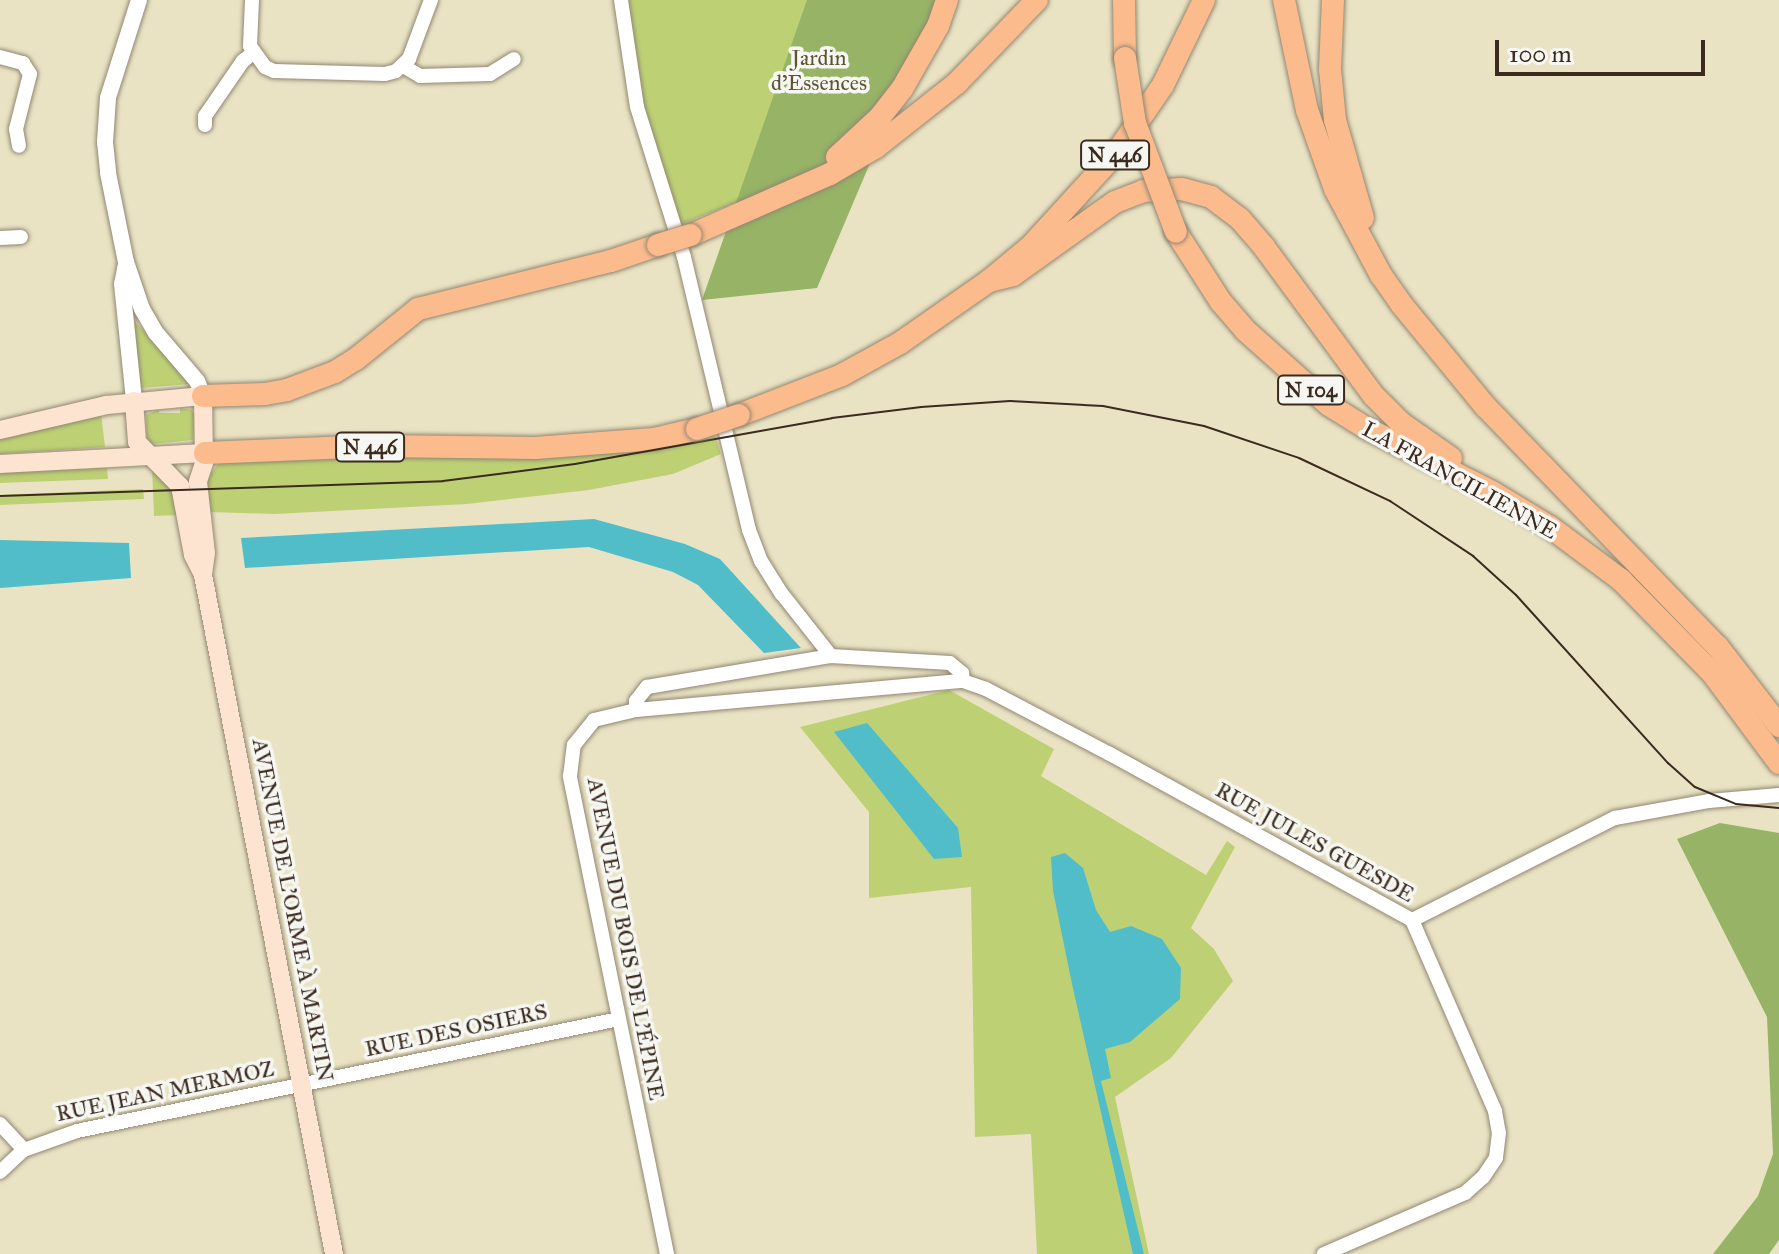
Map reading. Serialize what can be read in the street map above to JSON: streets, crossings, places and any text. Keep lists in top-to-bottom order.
{
  "streets": {
    "highway": ["N 446", "N 104", "LA FRANCILIENNE"],
    "main road": ["AVENUE DE L'ORME À MARTIN"],
    "street": [
      "RUE JULES GUESDE",
      "AVENUE DU BOIS DE L'ÉPINE",
      "RUE DES OSIERS",
      "RUE JEAN MERMOZ"
    ]
  },
  "crossings": [
    ["N 446", "AVENUE DE L'ORME À MARTIN"],
    ["RUE JULES GUESDE", "AVENUE DU BOIS DE L'ÉPINE"],
    ["AVENUE DE L'ORME À MARTIN", "RUE DES OSIERS"],
    ["AVENUE DE L'ORME À MARTIN", "RUE JEAN MERMOZ"],
    ["AVENUE DU BOIS DE L'ÉPINE", "RUE DES OSIERS"],
    ["RUE DES OSIERS", "RUE JEAN MERMOZ"]
  ],
  "parks": ["Jardin d'Essences"],
  "scale_bar": "100 m"
}
